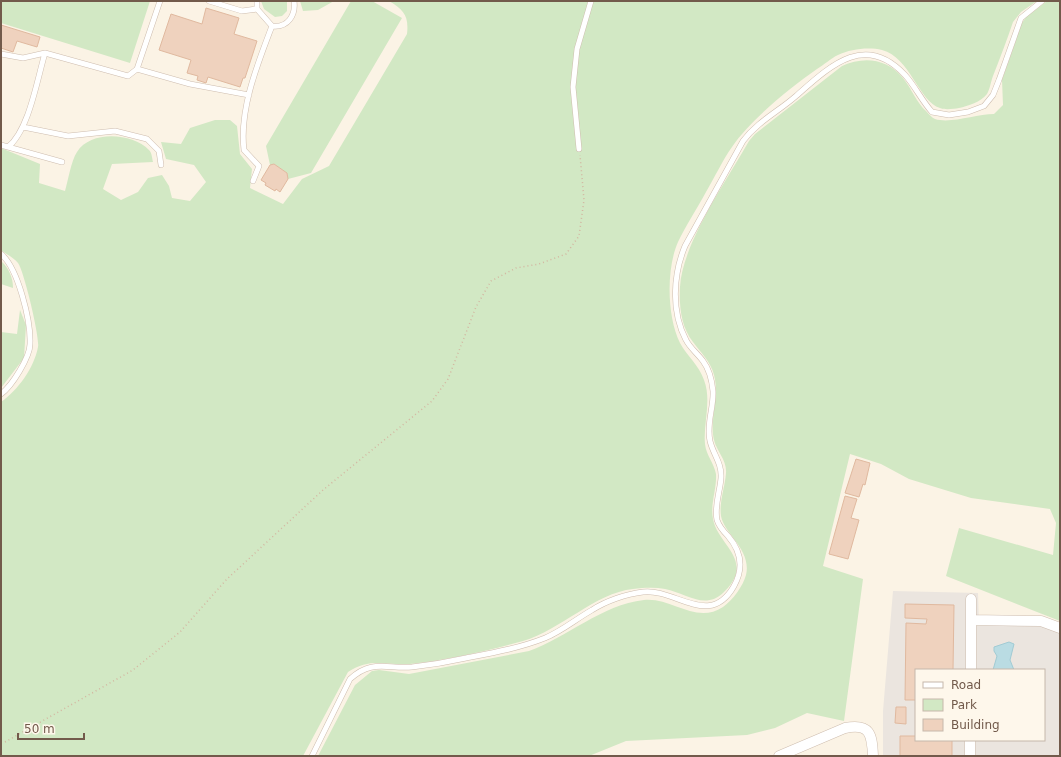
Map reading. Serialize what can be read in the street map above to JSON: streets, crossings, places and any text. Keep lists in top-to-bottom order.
{
  "legend": ["Road", "Park", "Building"],
  "scale_bar": "50 m"
}
